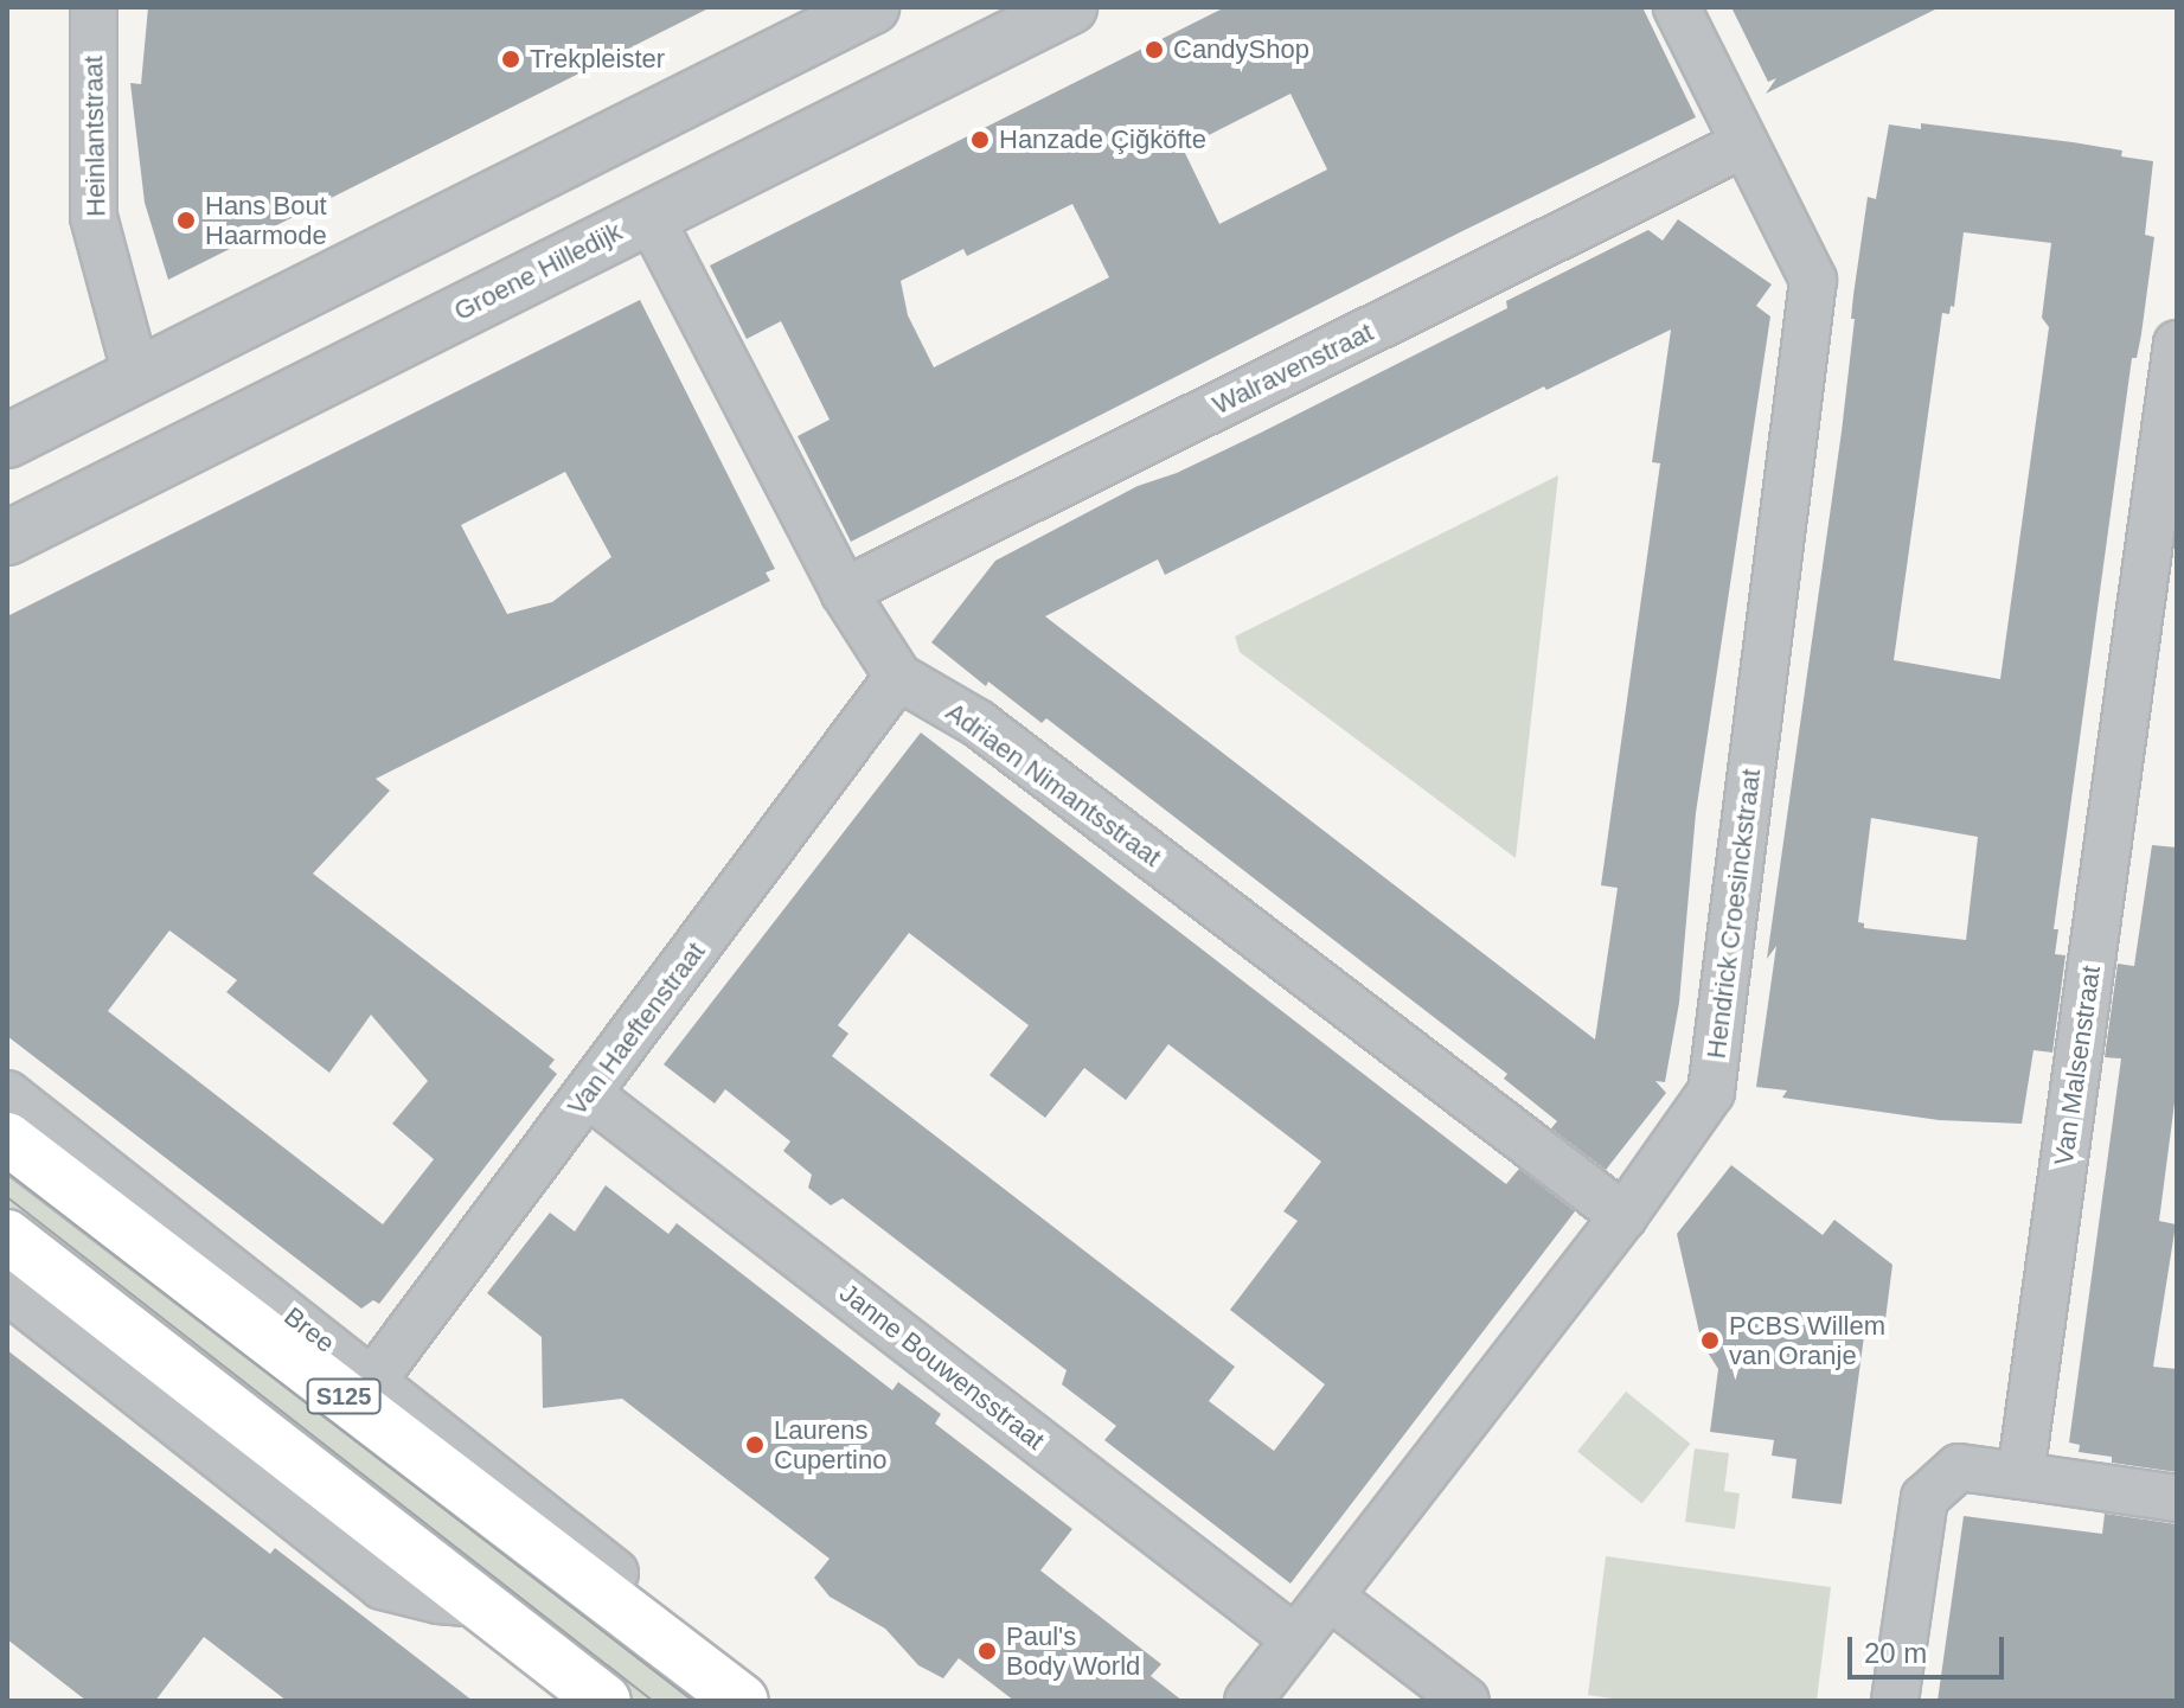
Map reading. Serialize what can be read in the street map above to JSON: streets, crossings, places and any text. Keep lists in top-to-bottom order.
{
  "streets": {
    "main road": ["Bree", "S125"],
    "street": [
      "Heinlantstraat",
      "Groene Hilledijk",
      "Walravenstraat",
      "Adriaen Nimantsstraat",
      "Hendrick Croesinckstraat",
      "Van Haeftenstraat",
      "Van Malsenstraat",
      "Janne Bouwensstraat"
    ]
  },
  "crossings": [
    ["Groene Hilledijk", "Adriaen Nimantsstraat"],
    ["Walravenstraat", "Adriaen Nimantsstraat"],
    ["Walravenstraat", "Hendrick Croesinckstraat"],
    ["Adriaen Nimantsstraat", "Hendrick Croesinckstraat"],
    ["Adriaen Nimantsstraat", "Van Haeftenstraat"],
    ["Hendrick Croesinckstraat", "Janne Bouwensstraat"],
    ["Van Haeftenstraat", "Bree"],
    ["Van Haeftenstraat", "Janne Bouwensstraat"]
  ],
  "places": [
    "CandyShop",
    "Trekpleister",
    "Hanzade Çiğköfte",
    "Hans Bout Haarmode",
    "PCBS Willem van Oranje",
    "Laurens Cupertino",
    "Paul's Body World"
  ],
  "scale_bar": "20 m"
}
